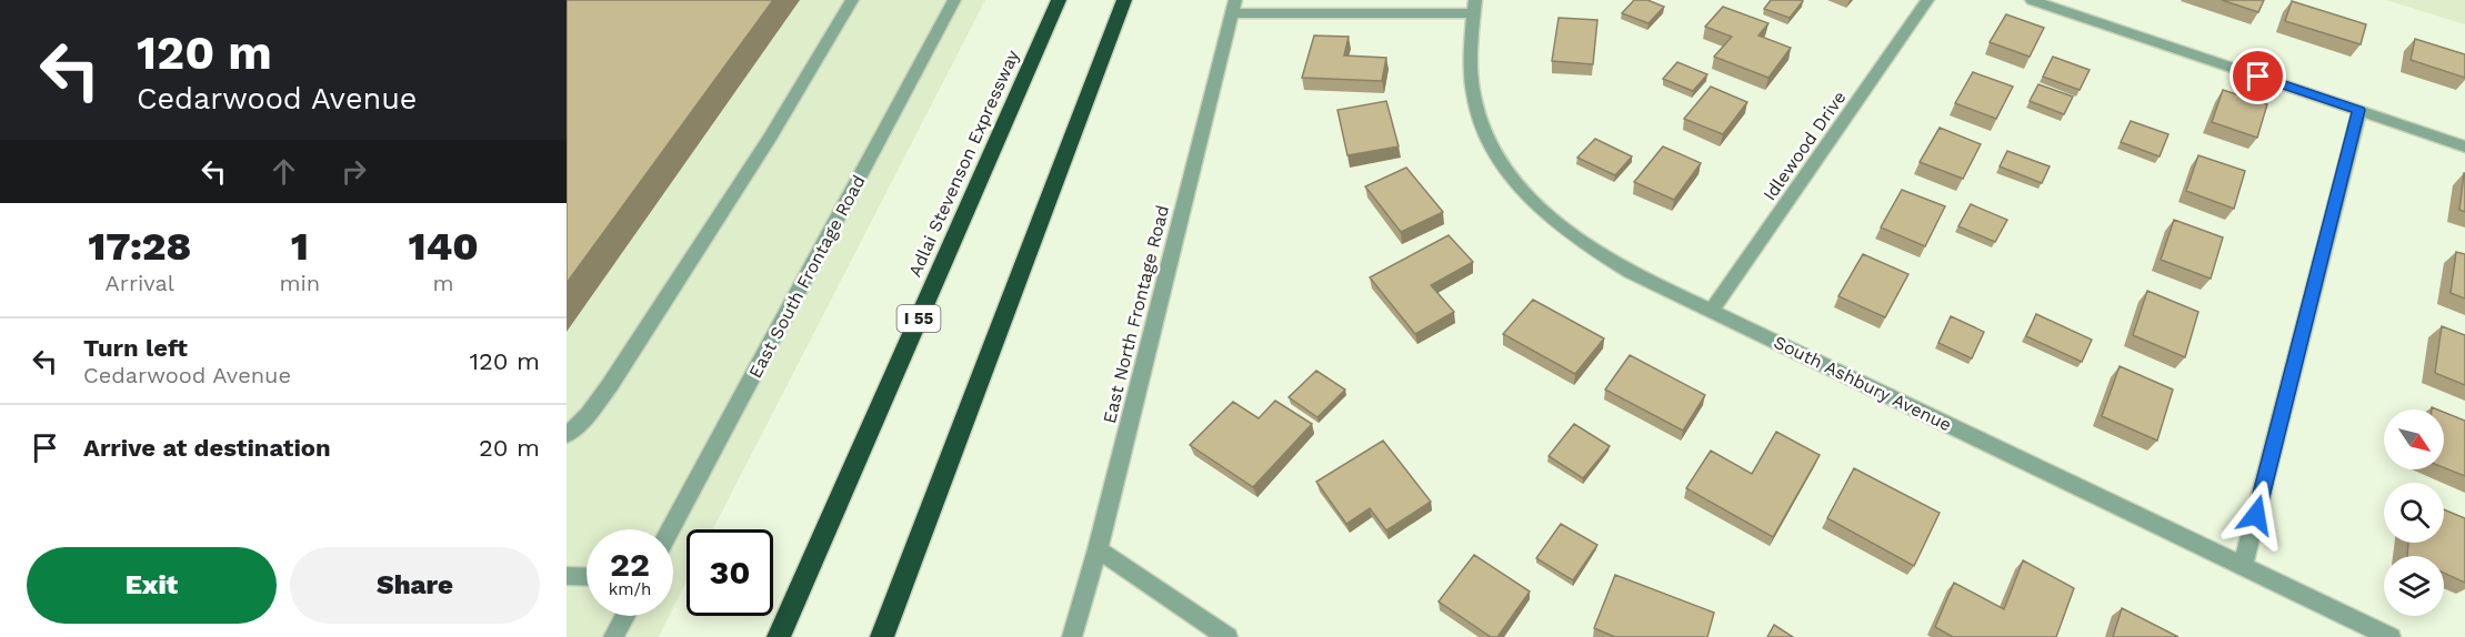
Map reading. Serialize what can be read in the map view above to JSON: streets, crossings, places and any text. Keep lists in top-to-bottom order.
{
  "streets": {
    "highway": ["Adlai Stevenson Expressway", "I 55"],
    "street": [
      "Idlewood Drive",
      "East South Frontage Road",
      "East North Frontage Road",
      "South Ashbury Avenue"
    ]
  },
  "crossings": [
    ["Idlewood Drive", "South Ashbury Avenue"]
  ],
  "north": "bottom right",
  "page": {
    "turn": ["120 m", "Cedarwood Avenue"],
    "eta": [
      "17:28",
      "Arrival",
      "1",
      "min",
      "140",
      "m"
    ],
    "list": [
      {
        "name": "Turn left",
        "note": "Cedarwood Avenue",
        "value": "120 m"
      },
      {
        "name": "Arrive at destination",
        "value": "20 m"
      }
    ],
    "speed": "22 km/h",
    "limit": "30",
    "buttons": ["Exit", "Share"]
  }
}
